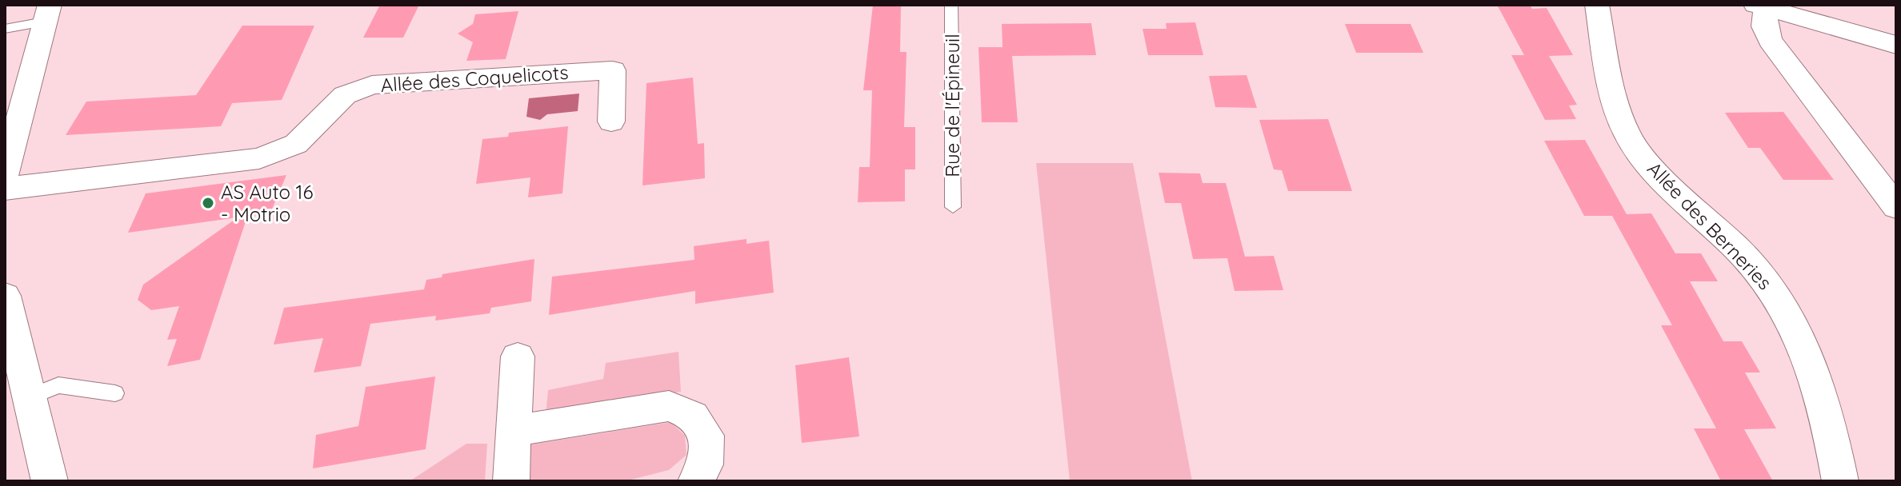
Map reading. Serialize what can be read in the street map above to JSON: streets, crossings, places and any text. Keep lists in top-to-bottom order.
{
  "streets": {
    "street": ["Allée des Coquelicots", "Allée des Berneries"],
    "lane": ["Rue de l'Épineuil"]
  },
  "places": ["AS Auto 16 - Motrio"]
}
